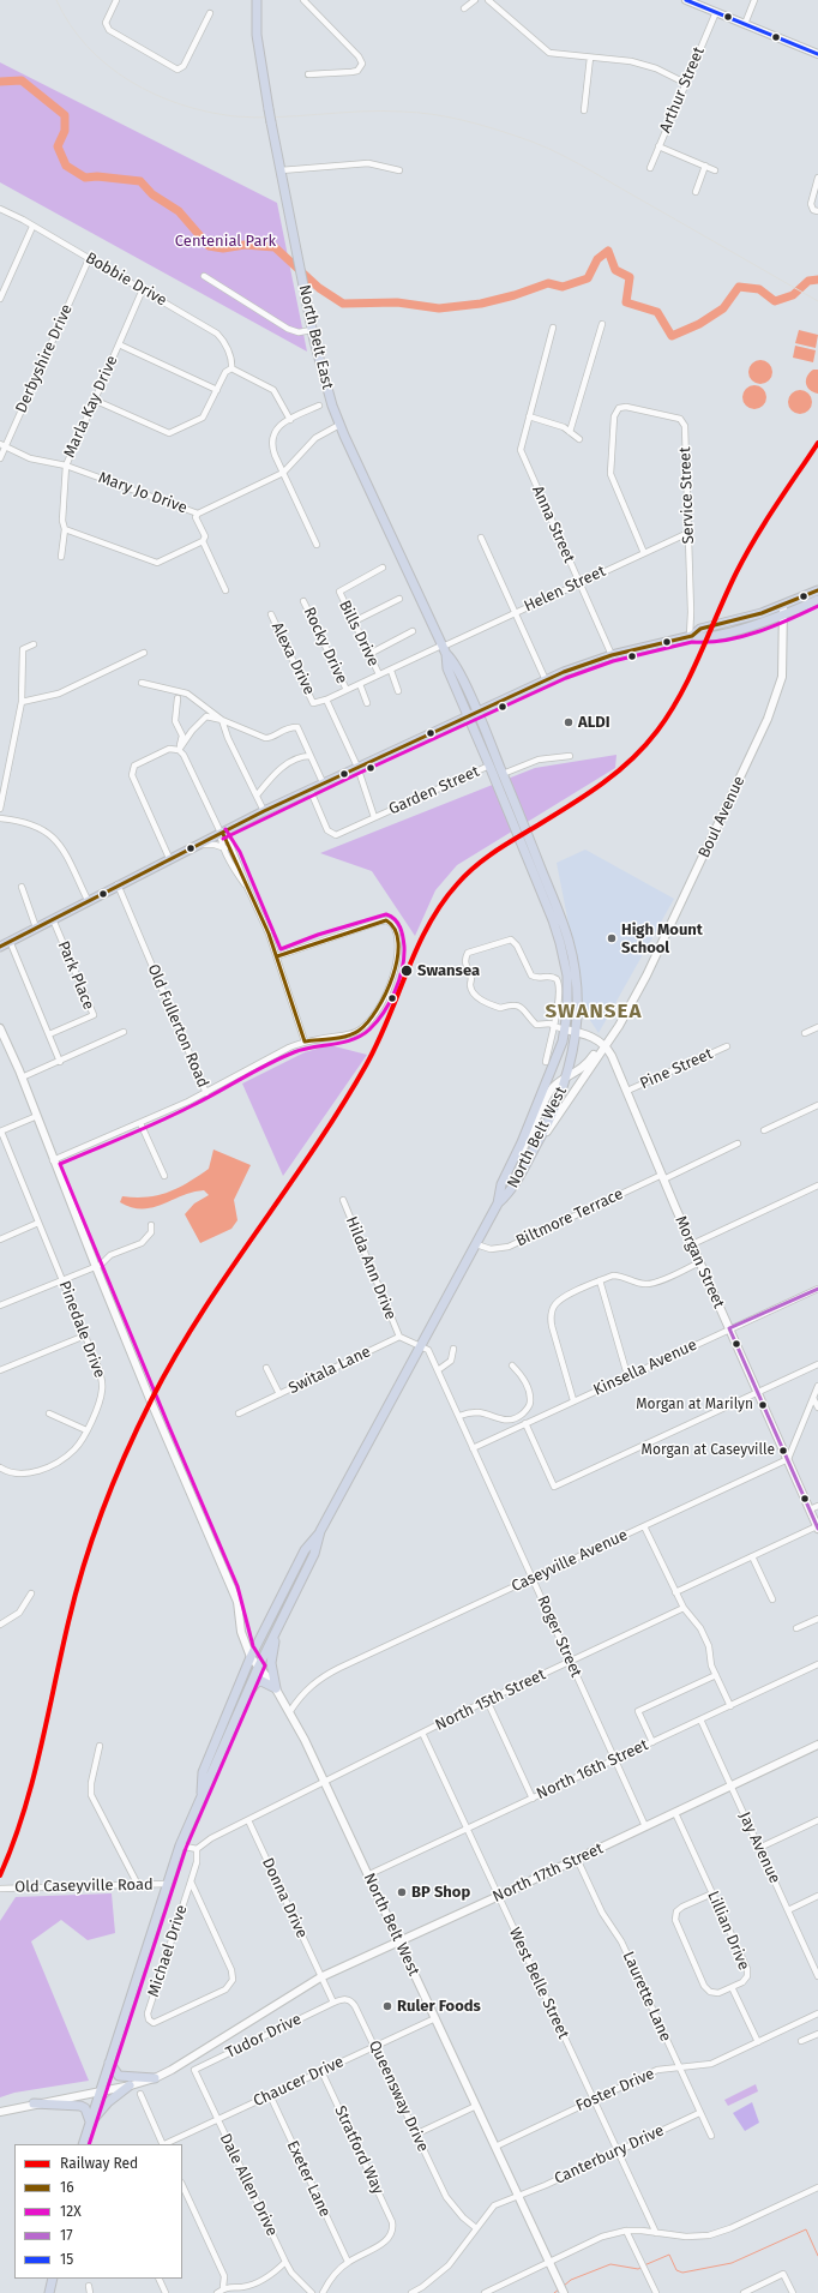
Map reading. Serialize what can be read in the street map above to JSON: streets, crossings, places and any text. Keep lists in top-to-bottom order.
{
  "streets": {
    "main road": ["North Belt East", "North Belt West"],
    "street": [
      "Arthur Street",
      "Bobbie Drive",
      "Derbyshire Drive",
      "Marla Kay Drive",
      "Mary Jo Drive",
      "Service Street",
      "Anna Street",
      "Helen Street",
      "Bills Drive",
      "Rocky Drive",
      "Alexa Drive",
      "Garden Street",
      "Boul Avenue",
      "Park Place",
      "Old Fullerton Road",
      "Pine Street",
      "Biltmore Terrace",
      "Morgan Street",
      "Hilda Ann Drive",
      "Pinedale Drive",
      "Kinsella Avenue",
      "Switala Lane",
      "Caseyville Avenue",
      "Roger Street",
      "North 15th Street",
      "North 16th Street",
      "Jay Avenue",
      "North 17th Street",
      "Old Caseyville Road",
      "Donna Drive",
      "Lillian Drive",
      "Michael Drive",
      "West Belle Street",
      "Laurette Lane",
      "Tudor Drive",
      "Chaucer Drive",
      "Foster Drive",
      "Queensway Drive",
      "Stratford Way",
      "Canterbury Drive",
      "Exeter Lane",
      "Dale Allen Drive"
    ]
  },
  "crossings": [
    ["Bobbie Drive", "Derbyshire Drive"],
    ["Bobbie Drive", "Marla Kay Drive"],
    ["North Belt East", "Helen Street"],
    ["North Belt East", "North Belt West"],
    ["Derbyshire Drive", "Mary Jo Drive"],
    ["Marla Kay Drive", "Mary Jo Drive"],
    ["Service Street", "Helen Street"],
    ["Anna Street", "Helen Street"],
    ["Helen Street", "Bills Drive"],
    ["Helen Street", "Rocky Drive"],
    ["Helen Street", "Alexa Drive"],
    ["Alexa Drive", "Garden Street"],
    ["Garden Street", "North Belt West"],
    ["Boul Avenue", "North Belt West"],
    ["Boul Avenue", "Morgan Street"],
    ["Pine Street", "Morgan Street"],
    ["North Belt West", "Biltmore Terrace"],
    ["North Belt West", "Caseyville Avenue"],
    ["North Belt West", "Roger Street"],
    ["North Belt West", "North 15th Street"],
    ["North Belt West", "North 16th Street"],
    ["North Belt West", "North 17th Street"],
    ["North Belt West", "Chaucer Drive"],
    ["North Belt West", "Foster Drive"],
    ["North Belt West", "Canterbury Drive"],
    ["Biltmore Terrace", "Morgan Street"],
    ["Morgan Street", "Kinsella Avenue"],
    ["Morgan Street", "Caseyville Avenue"],
    ["Hilda Ann Drive", "Switala Lane"],
    ["Kinsella Avenue", "Roger Street"],
    ["Caseyville Avenue", "Roger Street"],
    ["Roger Street", "North 15th Street"],
    ["Roger Street", "North 16th Street"],
    ["Roger Street", "North 17th Street"],
    ["North 15th Street", "West Belle Street"],
    ["North 16th Street", "Jay Avenue"],
    ["North 16th Street", "West Belle Street"],
    ["Jay Avenue", "North 17th Street"],
    ["North 17th Street", "Donna Drive"],
    ["North 17th Street", "Lillian Drive"],
    ["North 17th Street", "West Belle Street"],
    ["North 17th Street", "Laurette Lane"],
    ["Lillian Drive", "Foster Drive"],
    ["West Belle Street", "Foster Drive"],
    ["West Belle Street", "Canterbury Drive"],
    ["Laurette Lane", "Foster Drive"],
    ["Laurette Lane", "Canterbury Drive"],
    ["Tudor Drive", "Queensway Drive"],
    ["Tudor Drive", "Dale Allen Drive"],
    ["Chaucer Drive", "Queensway Drive"],
    ["Chaucer Drive", "Stratford Way"],
    ["Chaucer Drive", "Exeter Lane"],
    ["Chaucer Drive", "Dale Allen Drive"],
    ["Queensway Drive", "Canterbury Drive"],
    ["Stratford Way", "Exeter Lane"]
  ],
  "districts": ["SWANSEA"],
  "parks": ["Centenial Park"],
  "places": [
    "ALDI",
    "High Mount School",
    "Swansea",
    "Morgan at Marilyn",
    "Morgan at Caseyville",
    "BP Shop",
    "Ruler Foods"
  ],
  "lines": [
    "transit line 15",
    "rail line Red",
    "transit line 16",
    "transit line 12X",
    "transit line 17"
  ],
  "legend": [
    "Railway Red",
    "16",
    "12X",
    "17",
    "15"
  ]
}
